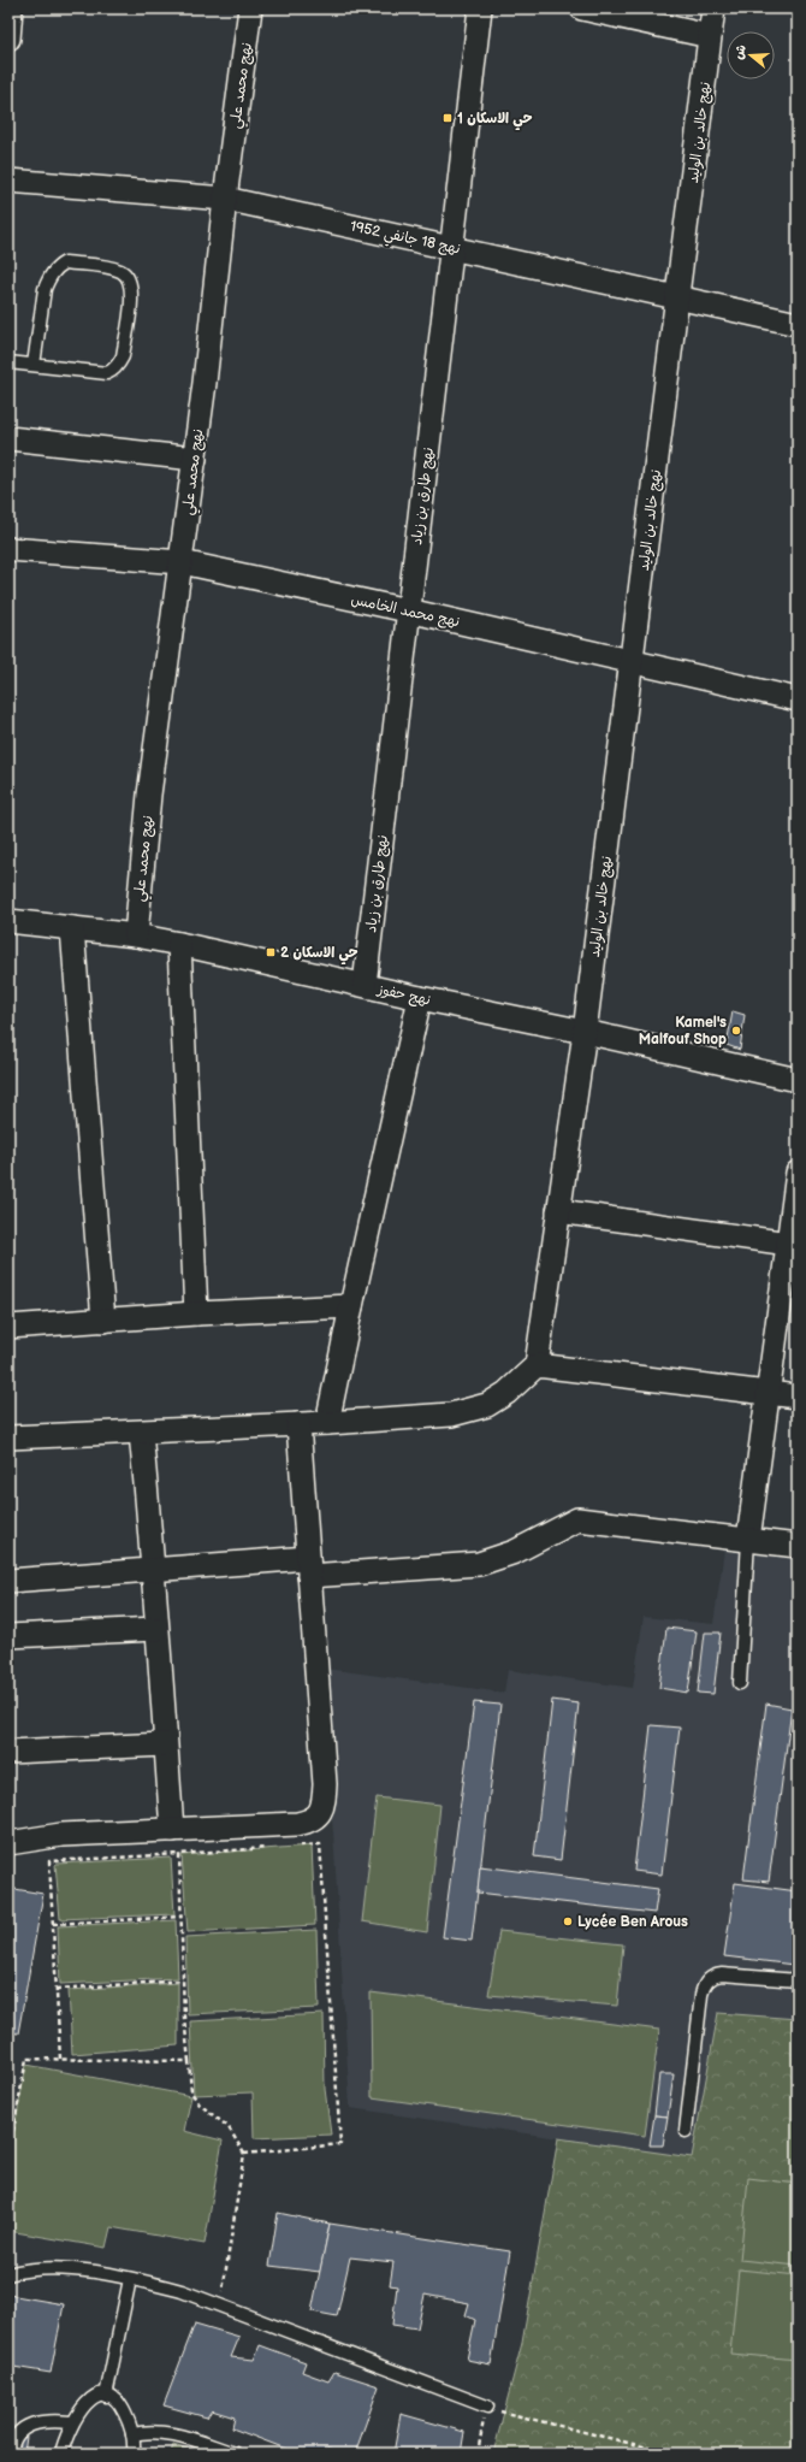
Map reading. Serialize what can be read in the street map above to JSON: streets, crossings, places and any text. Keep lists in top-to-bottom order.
{
  "streets": {
    "street": [
      "نهج محمد علي",
      "نهج خالد بن الوليد",
      "نهج 18 جانفي 1952",
      "نهج طارق بن زياد",
      "نهج محمد الخامس",
      "نهج حفوز"
    ]
  },
  "crossings": [
    ["نهج محمد علي", "نهج 18 جانفي 1952"],
    ["نهج محمد علي", "نهج محمد الخامس"],
    ["نهج محمد علي", "نهج حفوز"],
    ["نهج خالد بن الوليد", "نهج 18 جانفي 1952"],
    ["نهج خالد بن الوليد", "نهج محمد الخامس"],
    ["نهج خالد بن الوليد", "نهج حفوز"],
    ["نهج 18 جانفي 1952", "نهج طارق بن زياد"],
    ["نهج طارق بن زياد", "نهج محمد الخامس"],
    ["نهج طارق بن زياد", "نهج حفوز"]
  ],
  "places": {
    "transit": ["1 حي الاسكان", "حي الاسكان 2"],
    "other": ["Kamel's Malfouf Shop", "Lycée Ben Arous"]
  },
  "north": "left"
}
